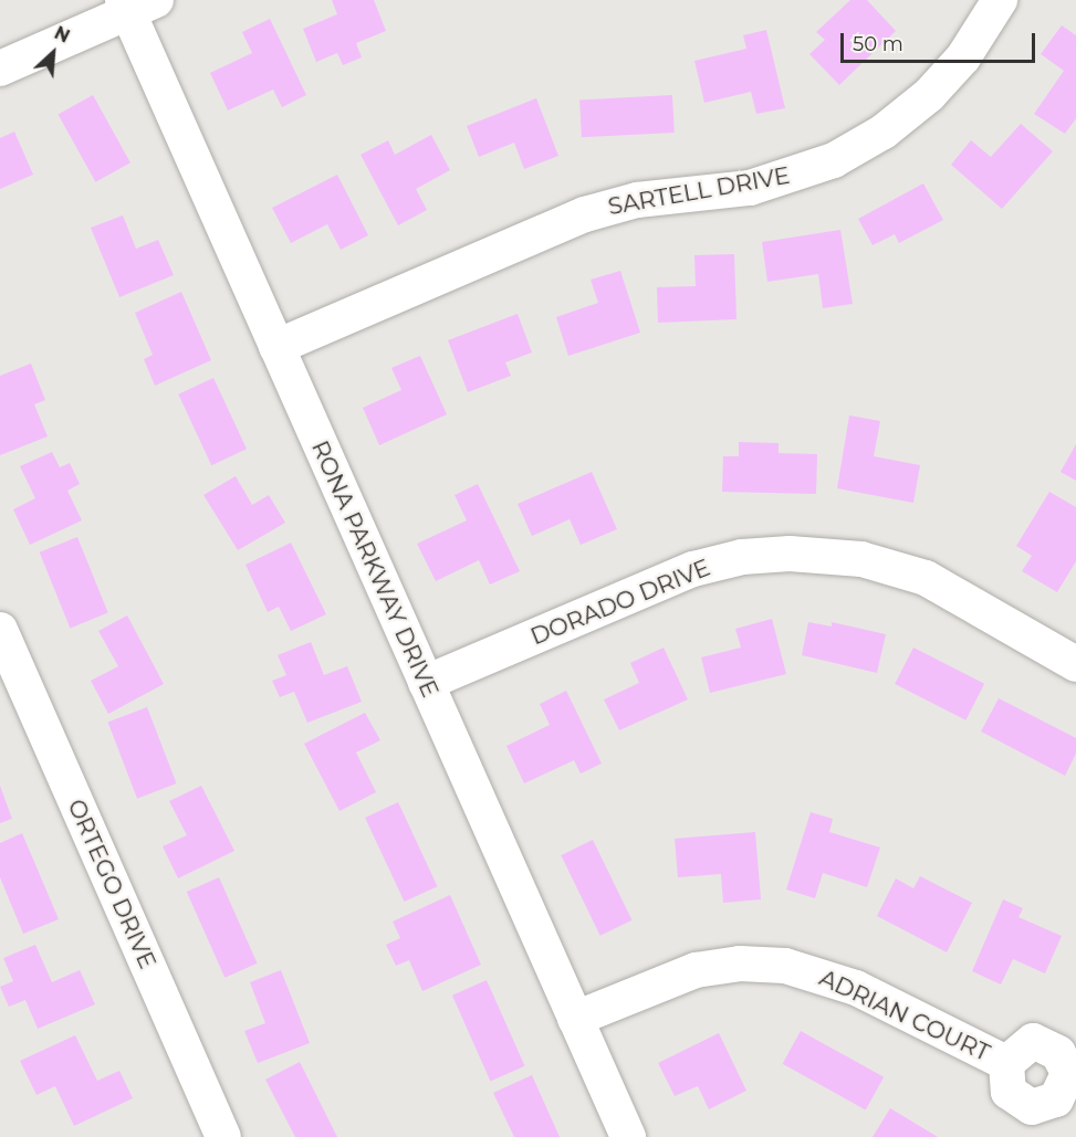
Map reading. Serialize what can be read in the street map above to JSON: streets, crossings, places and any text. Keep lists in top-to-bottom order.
{
  "streets": {
    "street": [
      "SARTELL DRIVE",
      "RONA PARKWAY DRIVE",
      "DORADO DRIVE",
      "ORTEGO DRIVE",
      "ADRIAN COURT"
    ]
  },
  "crossings": [
    ["SARTELL DRIVE", "RONA PARKWAY DRIVE"],
    ["RONA PARKWAY DRIVE", "DORADO DRIVE"],
    ["RONA PARKWAY DRIVE", "ADRIAN COURT"]
  ],
  "scale_bar": "50 m",
  "north": "top right"
}
